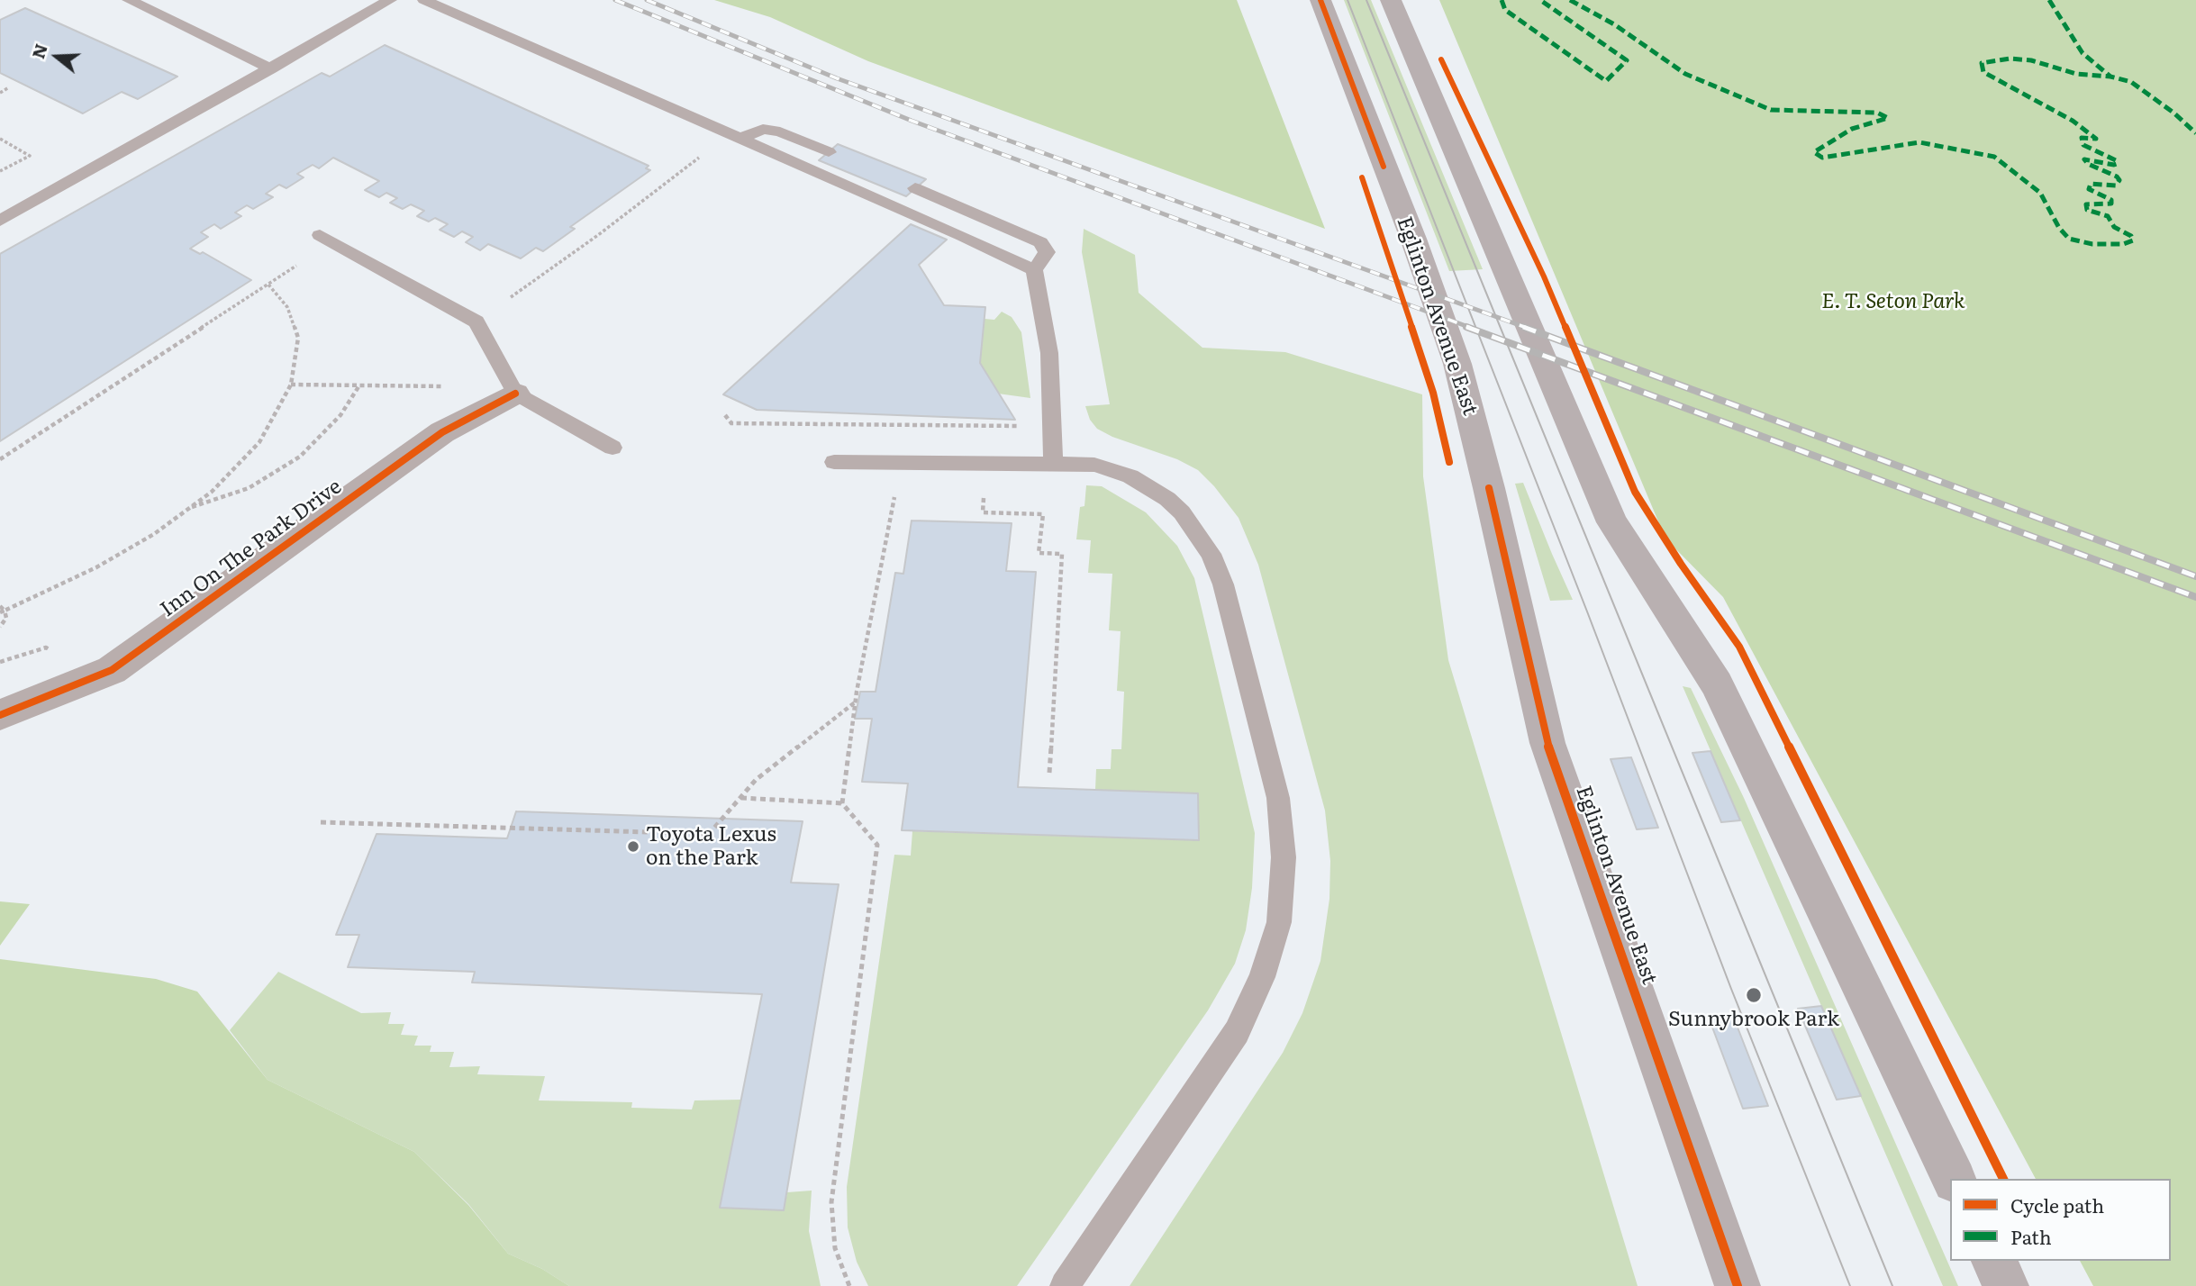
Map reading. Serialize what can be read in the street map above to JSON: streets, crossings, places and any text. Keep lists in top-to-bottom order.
{
  "streets": {
    "main road": ["Eglinton Avenue East"],
    "street": ["Inn On The Park Drive"]
  },
  "parks": ["E. T. Seton Park"],
  "places": ["Toyota Lexus on the Park", "Sunnybrook Park"],
  "legend": ["Cycle path", "Path"],
  "north": "left"
}
